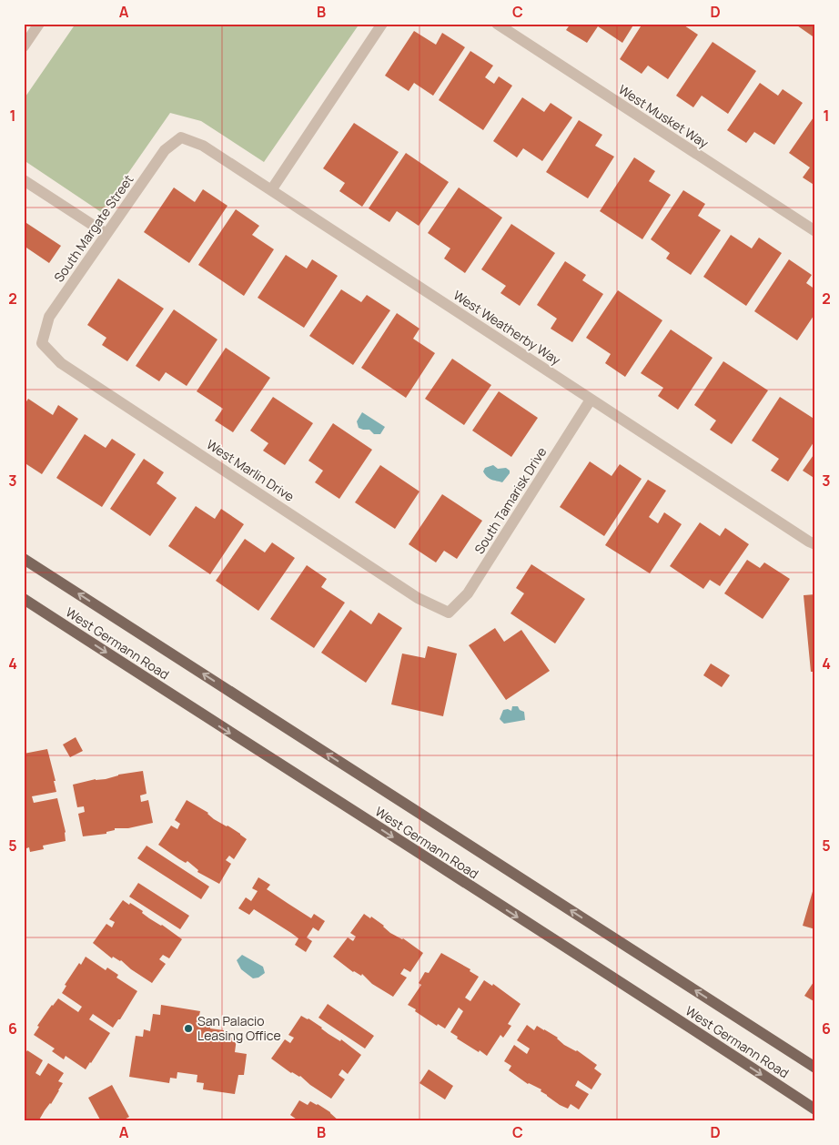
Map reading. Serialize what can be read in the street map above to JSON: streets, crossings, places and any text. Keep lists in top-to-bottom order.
{
  "streets": {
    "main road": ["West Germann Road"],
    "street": [
      "West Musket Way",
      "South Margate Street",
      "West Weatherby Way",
      "West Marlin Drive",
      "South Tamarisk Drive"
    ]
  },
  "crossings": [
    ["South Margate Street", "West Weatherby Way"],
    ["South Margate Street", "West Marlin Drive"],
    ["West Weatherby Way", "South Tamarisk Drive"],
    ["West Marlin Drive", "South Tamarisk Drive"]
  ],
  "places": ["San Palacio Leasing Office"],
  "grid": {
    "columns": [
      "A",
      "B",
      "C",
      "D"
    ],
    "rows": [
      "1",
      "2",
      "3",
      "4",
      "5",
      "6"
    ]
  }
}
